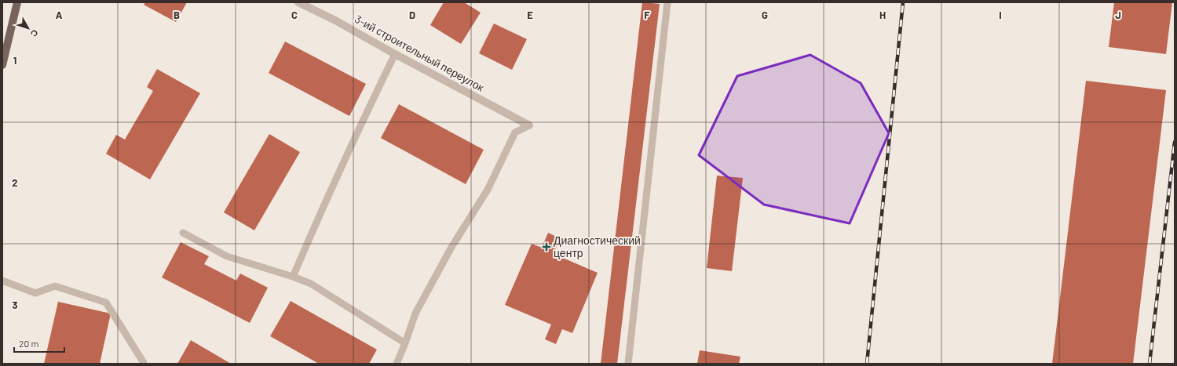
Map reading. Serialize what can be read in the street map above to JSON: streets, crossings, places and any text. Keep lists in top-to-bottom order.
{
  "streets": {
    "street": ["3-ий строительный переулок"]
  },
  "places": {
    "health": ["Диагностический центр"]
  },
  "scale_bar": "20 m",
  "north": "bottom right",
  "grid": {
    "columns": [
      "A",
      "B",
      "C",
      "D",
      "E",
      "F",
      "G",
      "H",
      "I",
      "J"
    ],
    "rows": ["1", "2", "3"]
  }
}
